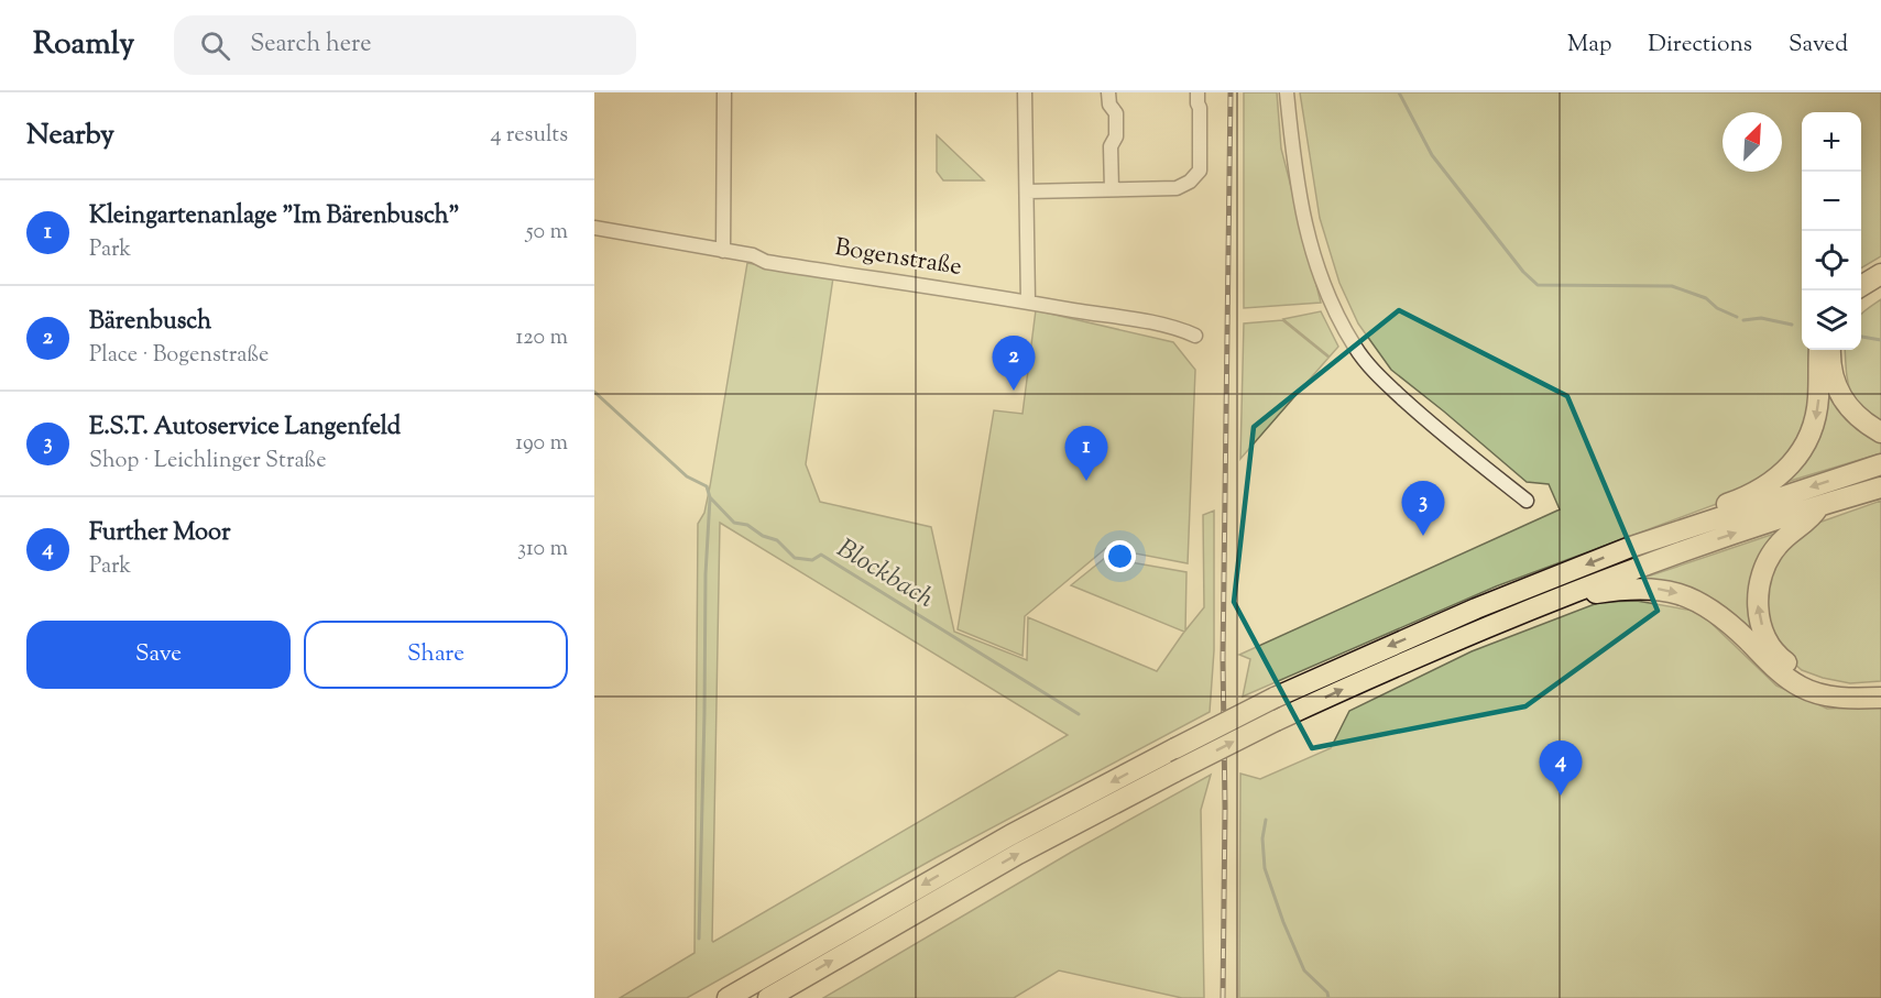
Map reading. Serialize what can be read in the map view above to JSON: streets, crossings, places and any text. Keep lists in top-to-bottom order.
{
  "streets": {
    "street": ["Bogenstraße"]
  },
  "water": ["Blockbach"],
  "north": "top right",
  "page": {
    "header": "Roamly",
    "search": "Search here",
    "nav": ["Map", "Directions", "Saved"],
    "heading": ["Nearby", "4 results"],
    "map_buttons": ["+", "−"],
    "list": [
      {
        "mark": "1",
        "name": "Kleingartenanlage \"Im Bärenbusch\"",
        "note": "Park",
        "value": "50 m"
      },
      {
        "mark": "2",
        "name": "Bärenbusch",
        "note": "Place · Bogenstraße",
        "value": "120 m"
      },
      {
        "mark": "3",
        "name": "E.S.T. Autoservice Langenfeld",
        "note": "Shop · Leichlinger Straße",
        "value": "190 m"
      },
      {
        "mark": "4",
        "name": "Further Moor",
        "note": "Park",
        "value": "310 m"
      }
    ],
    "pins": [
      "2",
      "1",
      "3",
      "4"
    ],
    "buttons": ["Save", "Share"]
  }
}
